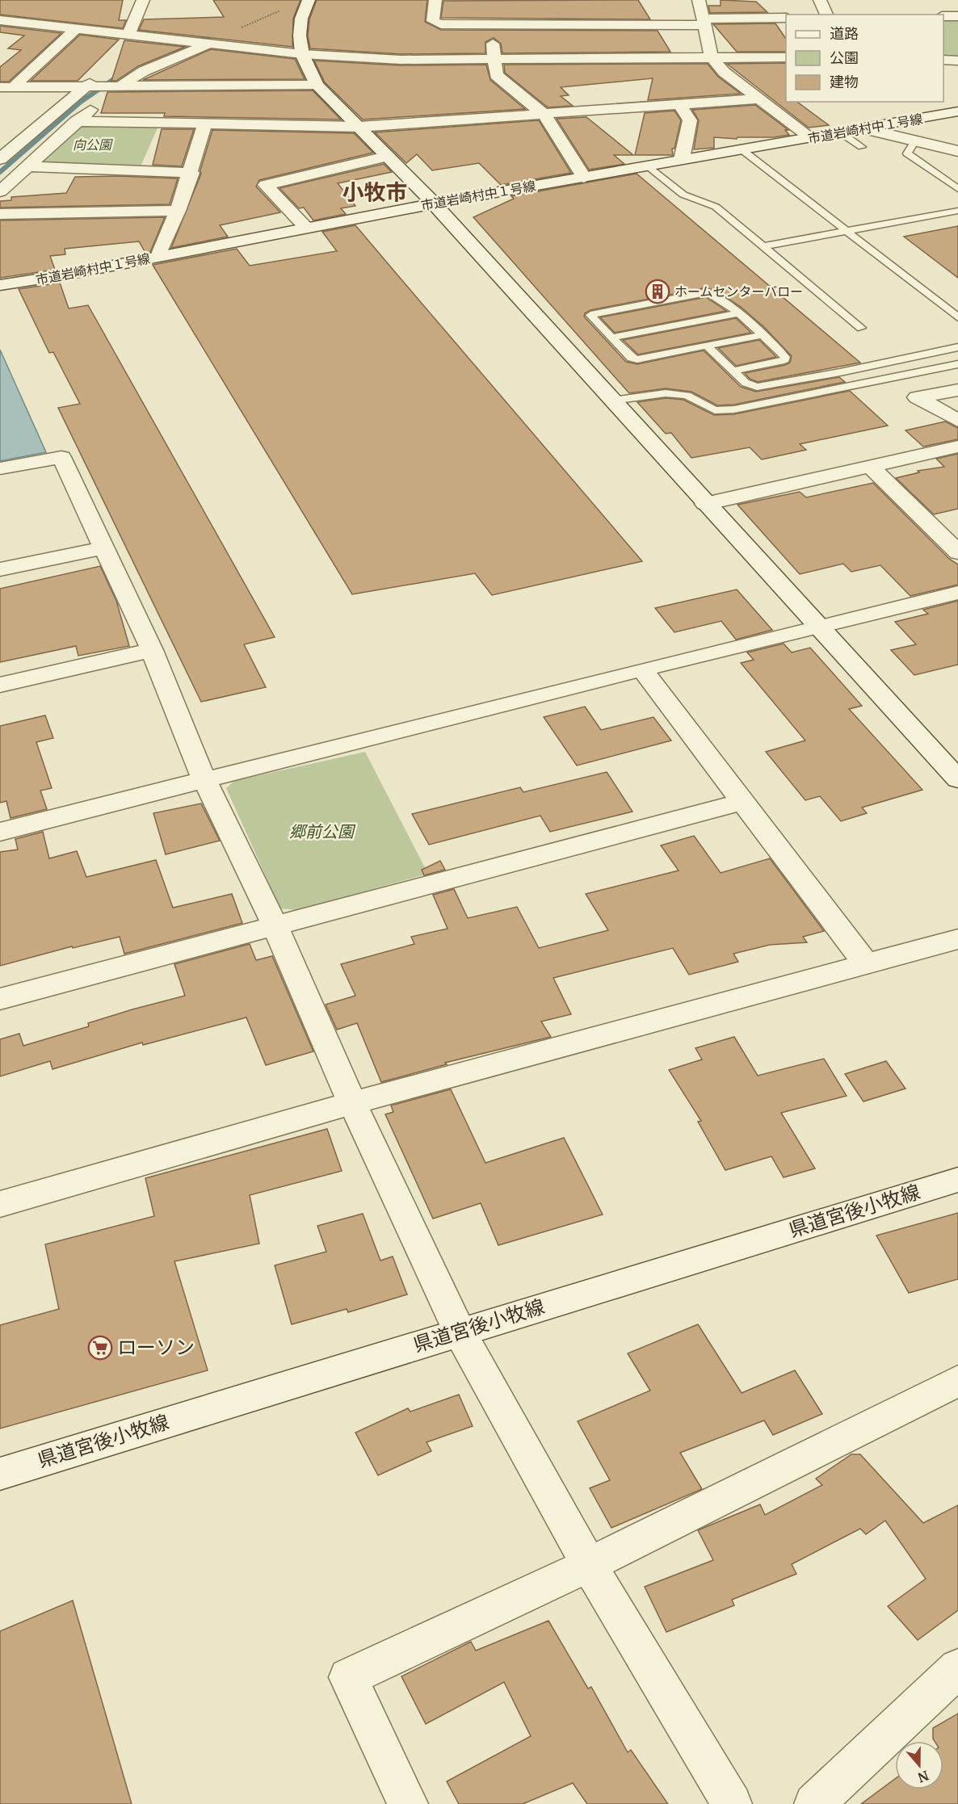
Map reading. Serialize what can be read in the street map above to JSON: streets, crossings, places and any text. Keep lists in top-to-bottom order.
{
  "streets": {
    "street": ["市道岩崎村中１号線", "県道宮後小牧線"]
  },
  "districts": ["小牧市"],
  "parks": ["向公園", "郷前公園"],
  "places": {
    "building": ["ホームセンターバロー"],
    "supermarket": ["ローソン"]
  },
  "legend": ["道路", "公園", "建物"],
  "north": "bottom"
}
